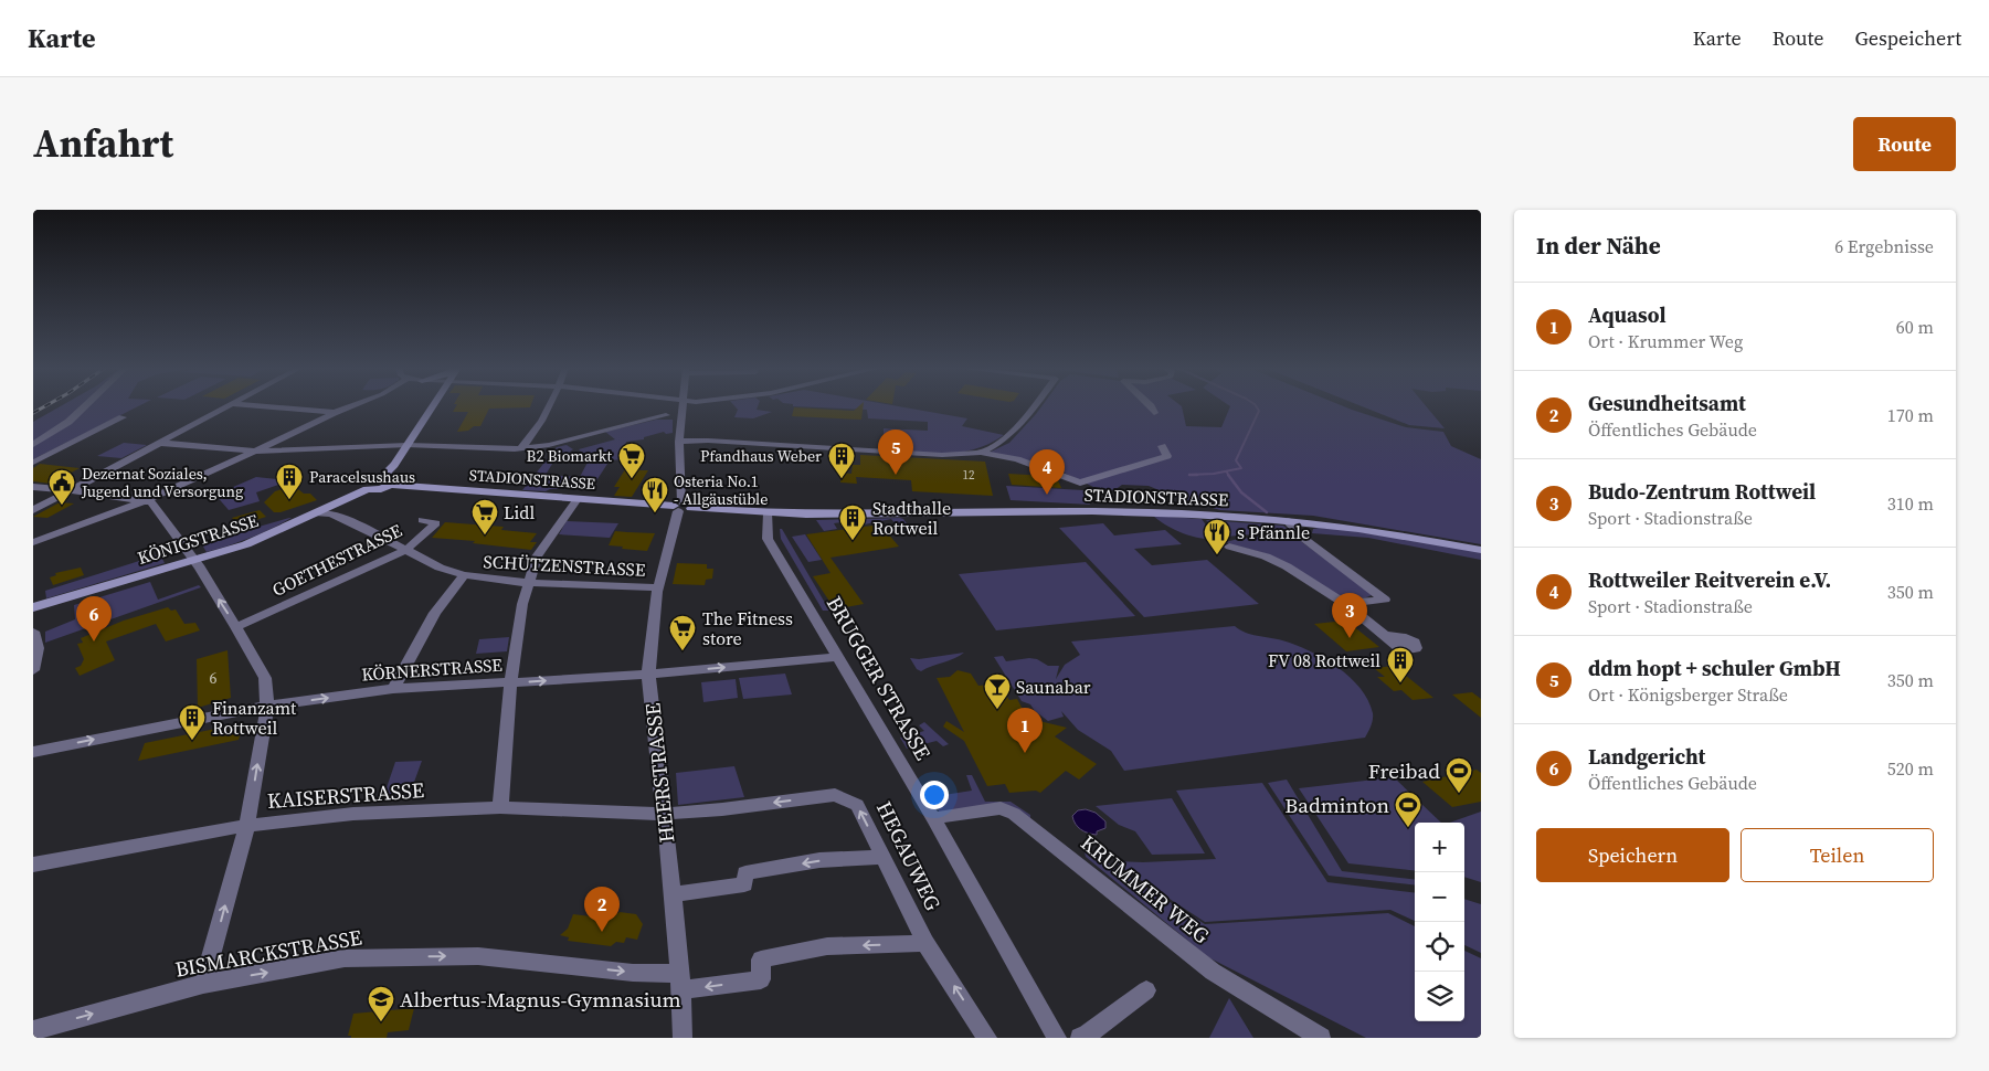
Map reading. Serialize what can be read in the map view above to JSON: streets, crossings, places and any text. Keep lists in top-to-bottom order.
{
  "streets": {
    "street": [
      "STADIONSTRASSE",
      "KÖNIGSTRASSE",
      "GOETHESTRASSE",
      "SCHÜTZENSTRASSE",
      "KÖRNERSTRASSE",
      "BRUGGER STRASSE",
      "HEERSTRASSE",
      "KAISERSTRASSE",
      "HEGAUWEG",
      "KRUMMER WEG",
      "BISMARCKSTRASSE"
    ]
  },
  "crossings": [
    ["STADIONSTRASSE", "KÖNIGSTRASSE"],
    ["STADIONSTRASSE", "BRUGGER STRASSE"],
    ["STADIONSTRASSE", "HEERSTRASSE"],
    ["KÖNIGSTRASSE", "SCHÜTZENSTRASSE"],
    ["GOETHESTRASSE", "SCHÜTZENSTRASSE"],
    ["SCHÜTZENSTRASSE", "HEERSTRASSE"],
    ["KÖRNERSTRASSE", "BRUGGER STRASSE"],
    ["KÖRNERSTRASSE", "HEERSTRASSE"],
    ["BRUGGER STRASSE", "KRUMMER WEG"],
    ["HEERSTRASSE", "KAISERSTRASSE"],
    ["HEERSTRASSE", "HEGAUWEG"],
    ["HEERSTRASSE", "BISMARCKSTRASSE"],
    ["KAISERSTRASSE", "HEGAUWEG"],
    ["HEGAUWEG", "BISMARCKSTRASSE"]
  ],
  "one_way": ["KÖRNERSTRASSE", "HEGAUWEG"],
  "places": {
    "supermarket": ["B2 Biomarkt", "Lidl", "The Fitness store"],
    "building": [
      "Pfandhaus Weber",
      "Paracelsushaus",
      "Stadthalle Rottweil",
      "FV 08 Rottweil",
      "Finanzamt Rottweil"
    ],
    "public building": ["Dezernat Soziales, Jugend und Versorgung"],
    "restaurant": ["Osteria No.1 - Allgäustüble", "s Pfännle"],
    "bar": ["Saunabar"],
    "sports": ["Freibad", "Badminton"],
    "school or university": ["Albertus-Magnus-Gymnasium"]
  },
  "house_numbers": ["12", "6"],
  "page": {
    "header": "Karte",
    "nav": ["Karte", "Route", "Gespeichert"],
    "title": "Anfahrt",
    "buttons": [
      "Route",
      ["Speichern", "Teilen"]
    ],
    "heading": ["In der Nähe", "6 Ergebnisse"],
    "list": [
      {
        "mark": "1",
        "name": "Aquasol",
        "note": "Ort · Krummer Weg",
        "value": "60 m"
      },
      {
        "mark": "2",
        "name": "Gesundheitsamt",
        "note": "Öffentliches Gebäude",
        "value": "170 m"
      },
      {
        "mark": "3",
        "name": "Budo-Zentrum Rottweil",
        "note": "Sport · Stadionstraße",
        "value": "310 m"
      },
      {
        "mark": "4",
        "name": "Rottweiler Reitverein e.V.",
        "note": "Sport · Stadionstraße",
        "value": "350 m"
      },
      {
        "mark": "5",
        "name": "ddm hopt + schuler GmbH",
        "note": "Ort · Königsberger Straße",
        "value": "350 m"
      },
      {
        "mark": "6",
        "name": "Landgericht",
        "note": "Öffentliches Gebäude",
        "value": "520 m"
      }
    ],
    "pins": [
      "5",
      "4",
      "3",
      "6",
      "1",
      "2"
    ],
    "map_buttons": ["+", "−"]
  }
}
